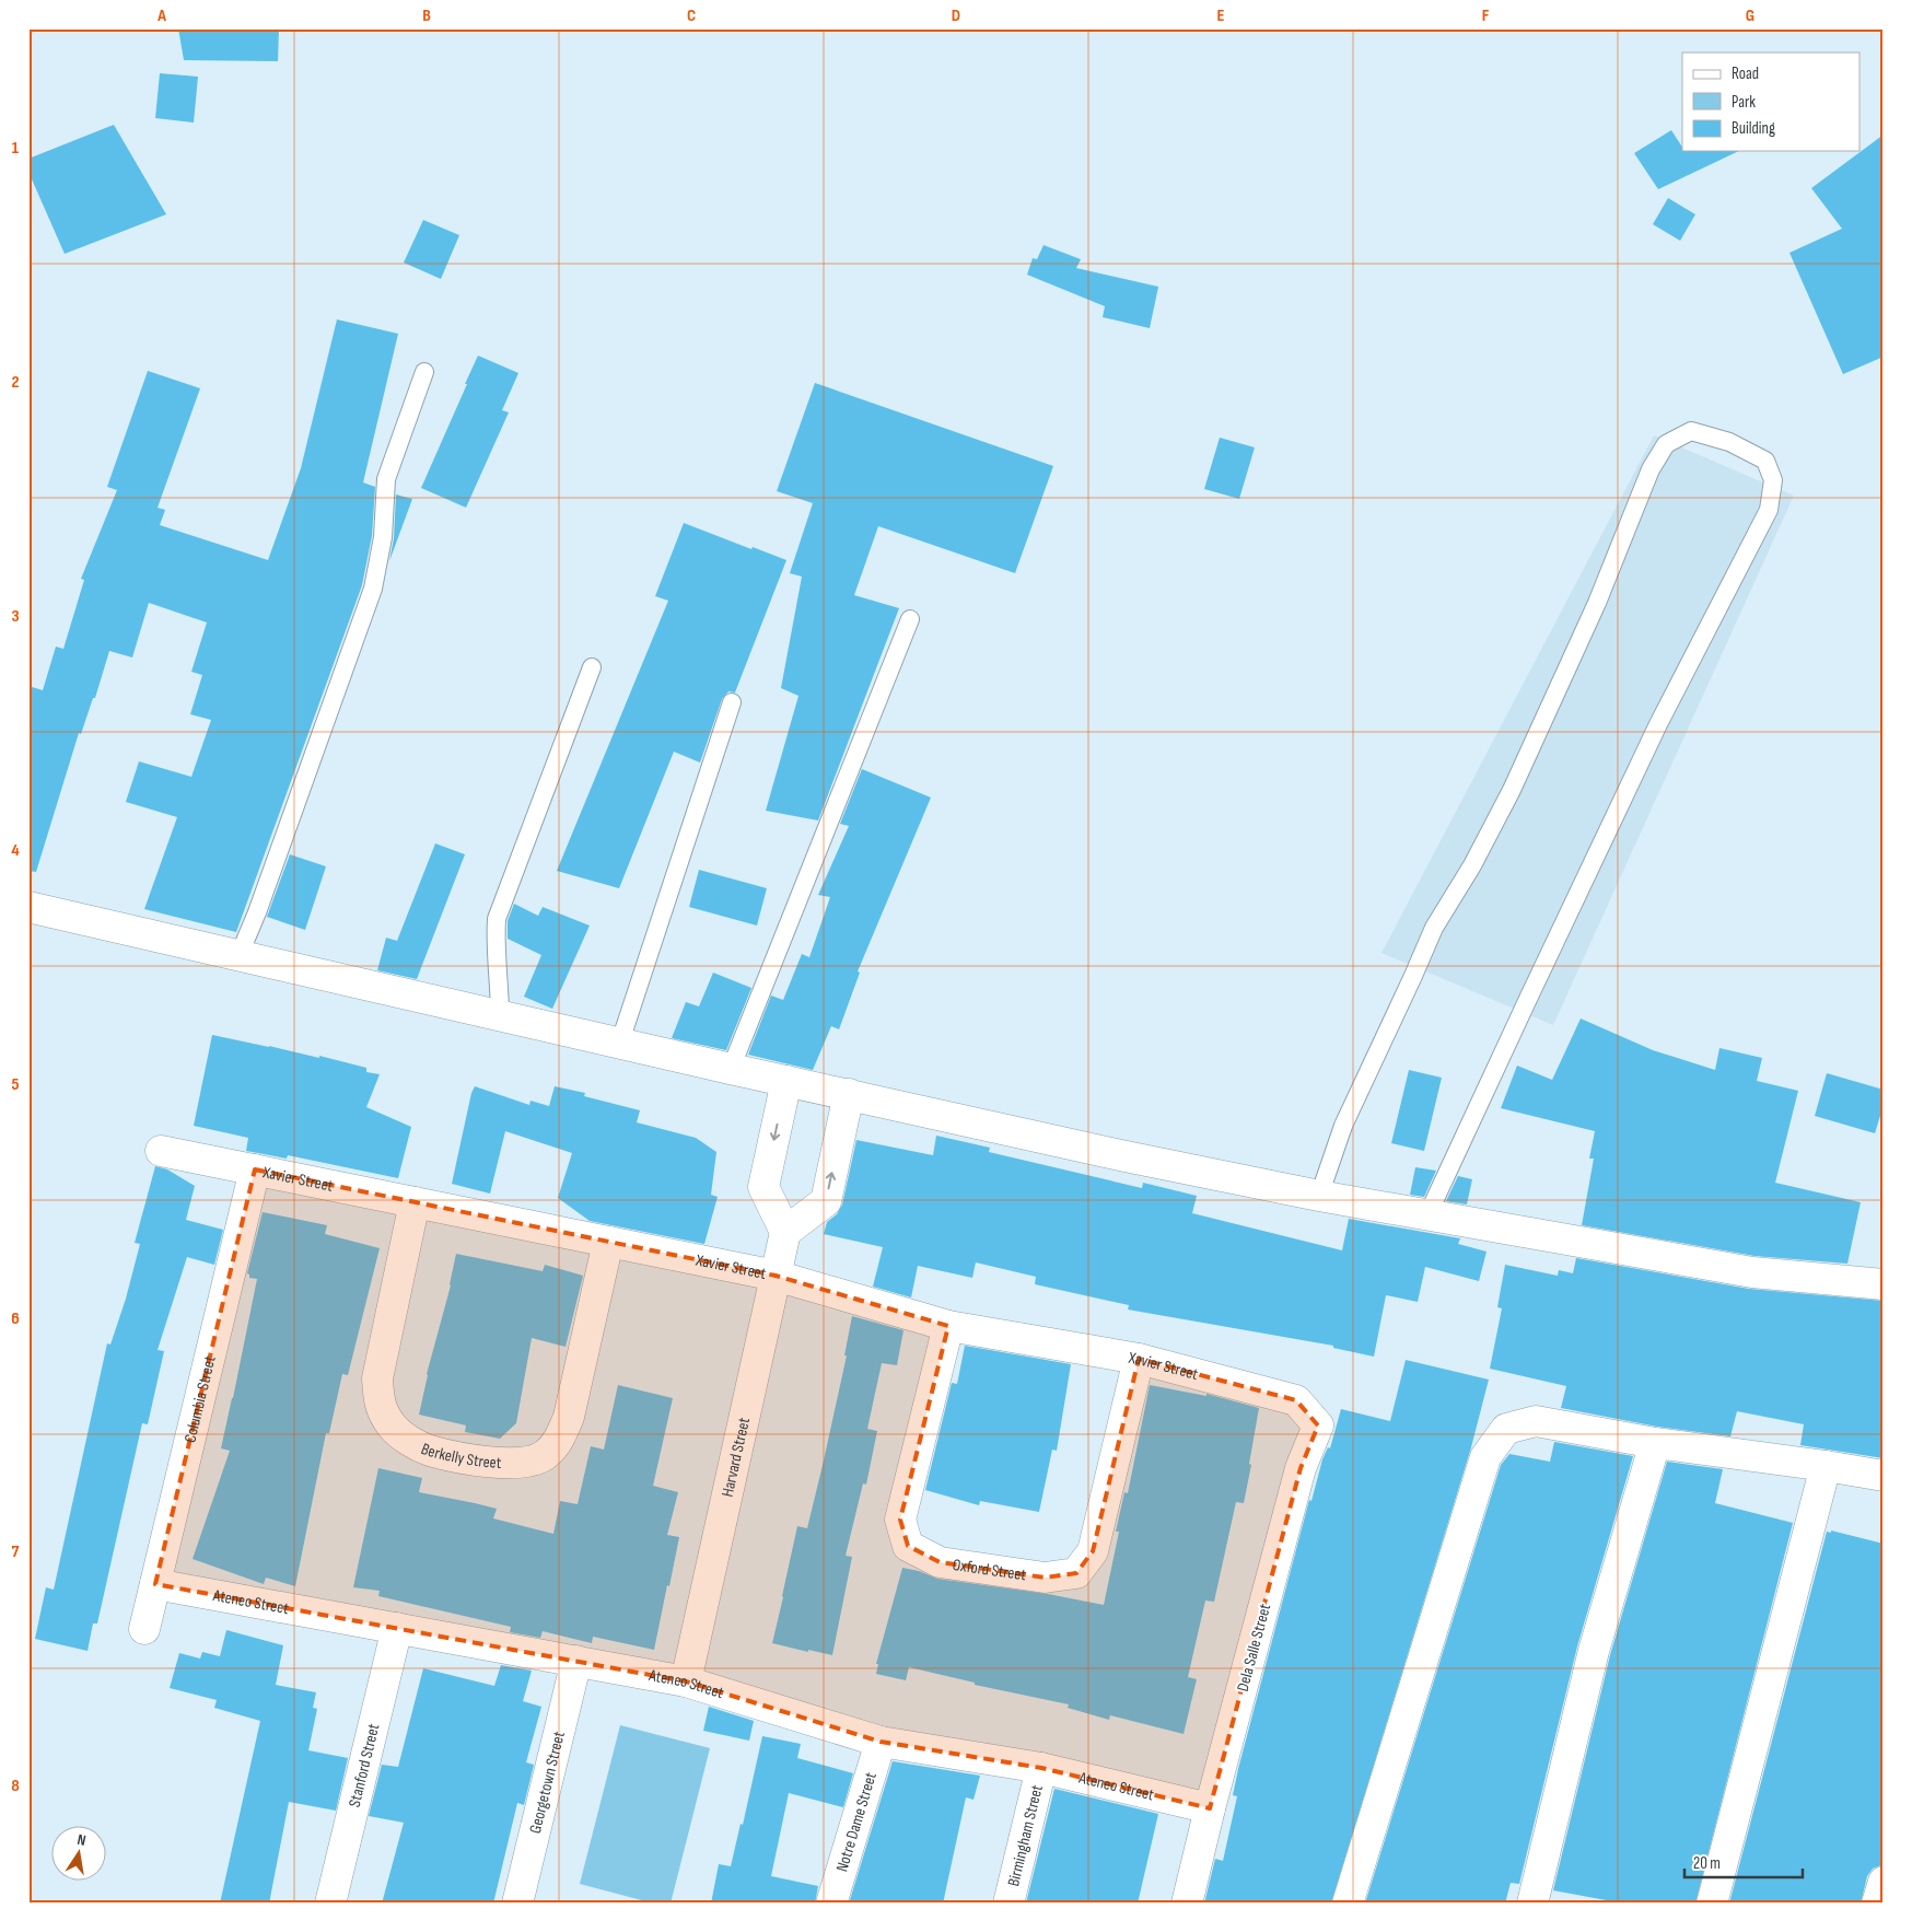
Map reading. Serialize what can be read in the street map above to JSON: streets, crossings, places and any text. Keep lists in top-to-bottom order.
{
  "streets": {
    "street": [
      "Xavier Street",
      "Columbia Street",
      "Berkelly Street",
      "Harvard Street",
      "Oxford Street",
      "Ateneo Street",
      "Dela Salle Street",
      "Stanford Street",
      "Georgetown Street",
      "Notre Dame Street",
      "Birmingham Street"
    ]
  },
  "crossings": [
    ["Xavier Street", "Columbia Street"],
    ["Xavier Street", "Berkelly Street"],
    ["Xavier Street", "Harvard Street"],
    ["Xavier Street", "Oxford Street"],
    ["Xavier Street", "Dela Salle Street"],
    ["Columbia Street", "Ateneo Street"],
    ["Harvard Street", "Ateneo Street"],
    ["Ateneo Street", "Dela Salle Street"],
    ["Ateneo Street", "Stanford Street"],
    ["Ateneo Street", "Georgetown Street"],
    ["Ateneo Street", "Notre Dame Street"],
    ["Ateneo Street", "Birmingham Street"]
  ],
  "legend": ["Road", "Park", "Building"],
  "scale_bar": "20 m",
  "north": "top",
  "grid": {
    "columns": [
      "A",
      "B",
      "C",
      "D",
      "E",
      "F",
      "G"
    ],
    "rows": [
      "1",
      "2",
      "3",
      "4",
      "5",
      "6",
      "7",
      "8"
    ]
  }
}
